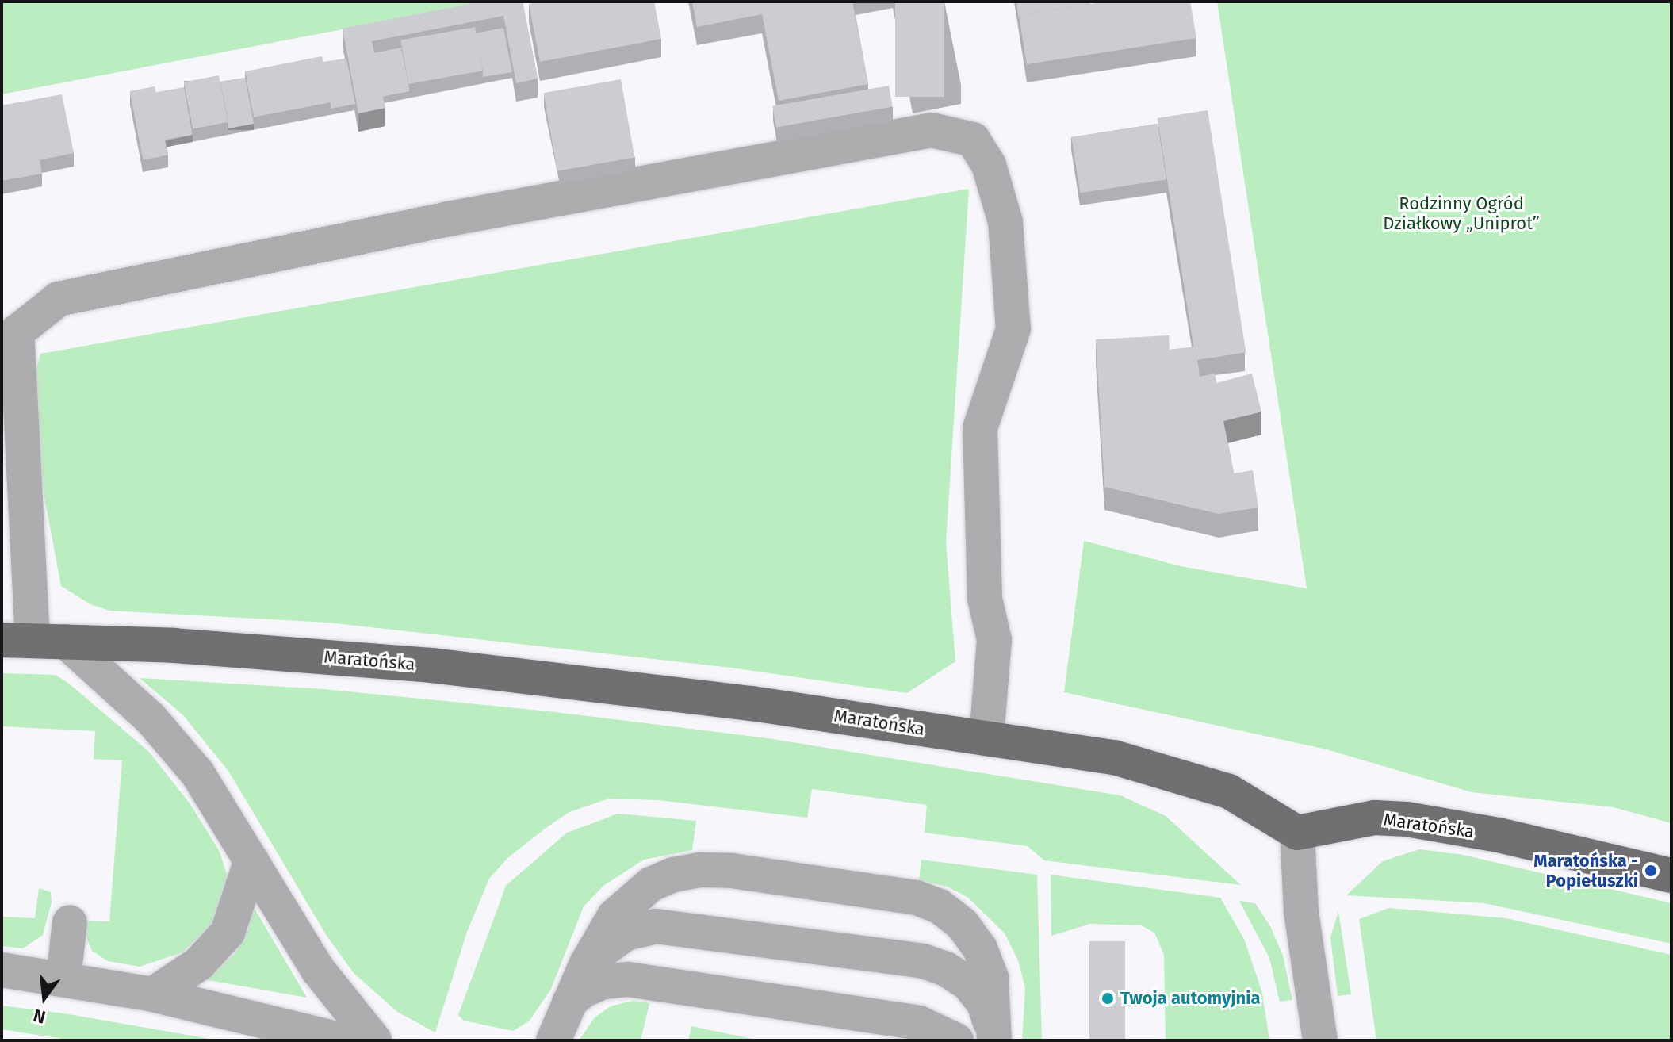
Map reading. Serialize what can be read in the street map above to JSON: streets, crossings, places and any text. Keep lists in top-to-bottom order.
{
  "streets": {
    "main road": ["Maratońska"]
  },
  "parks": ["Rodzinny Ogród Działkowy „Uniprot”"],
  "places": ["Maratońska - Popiełuszki", "Twoja automyjnia"],
  "north": "bottom"
}
